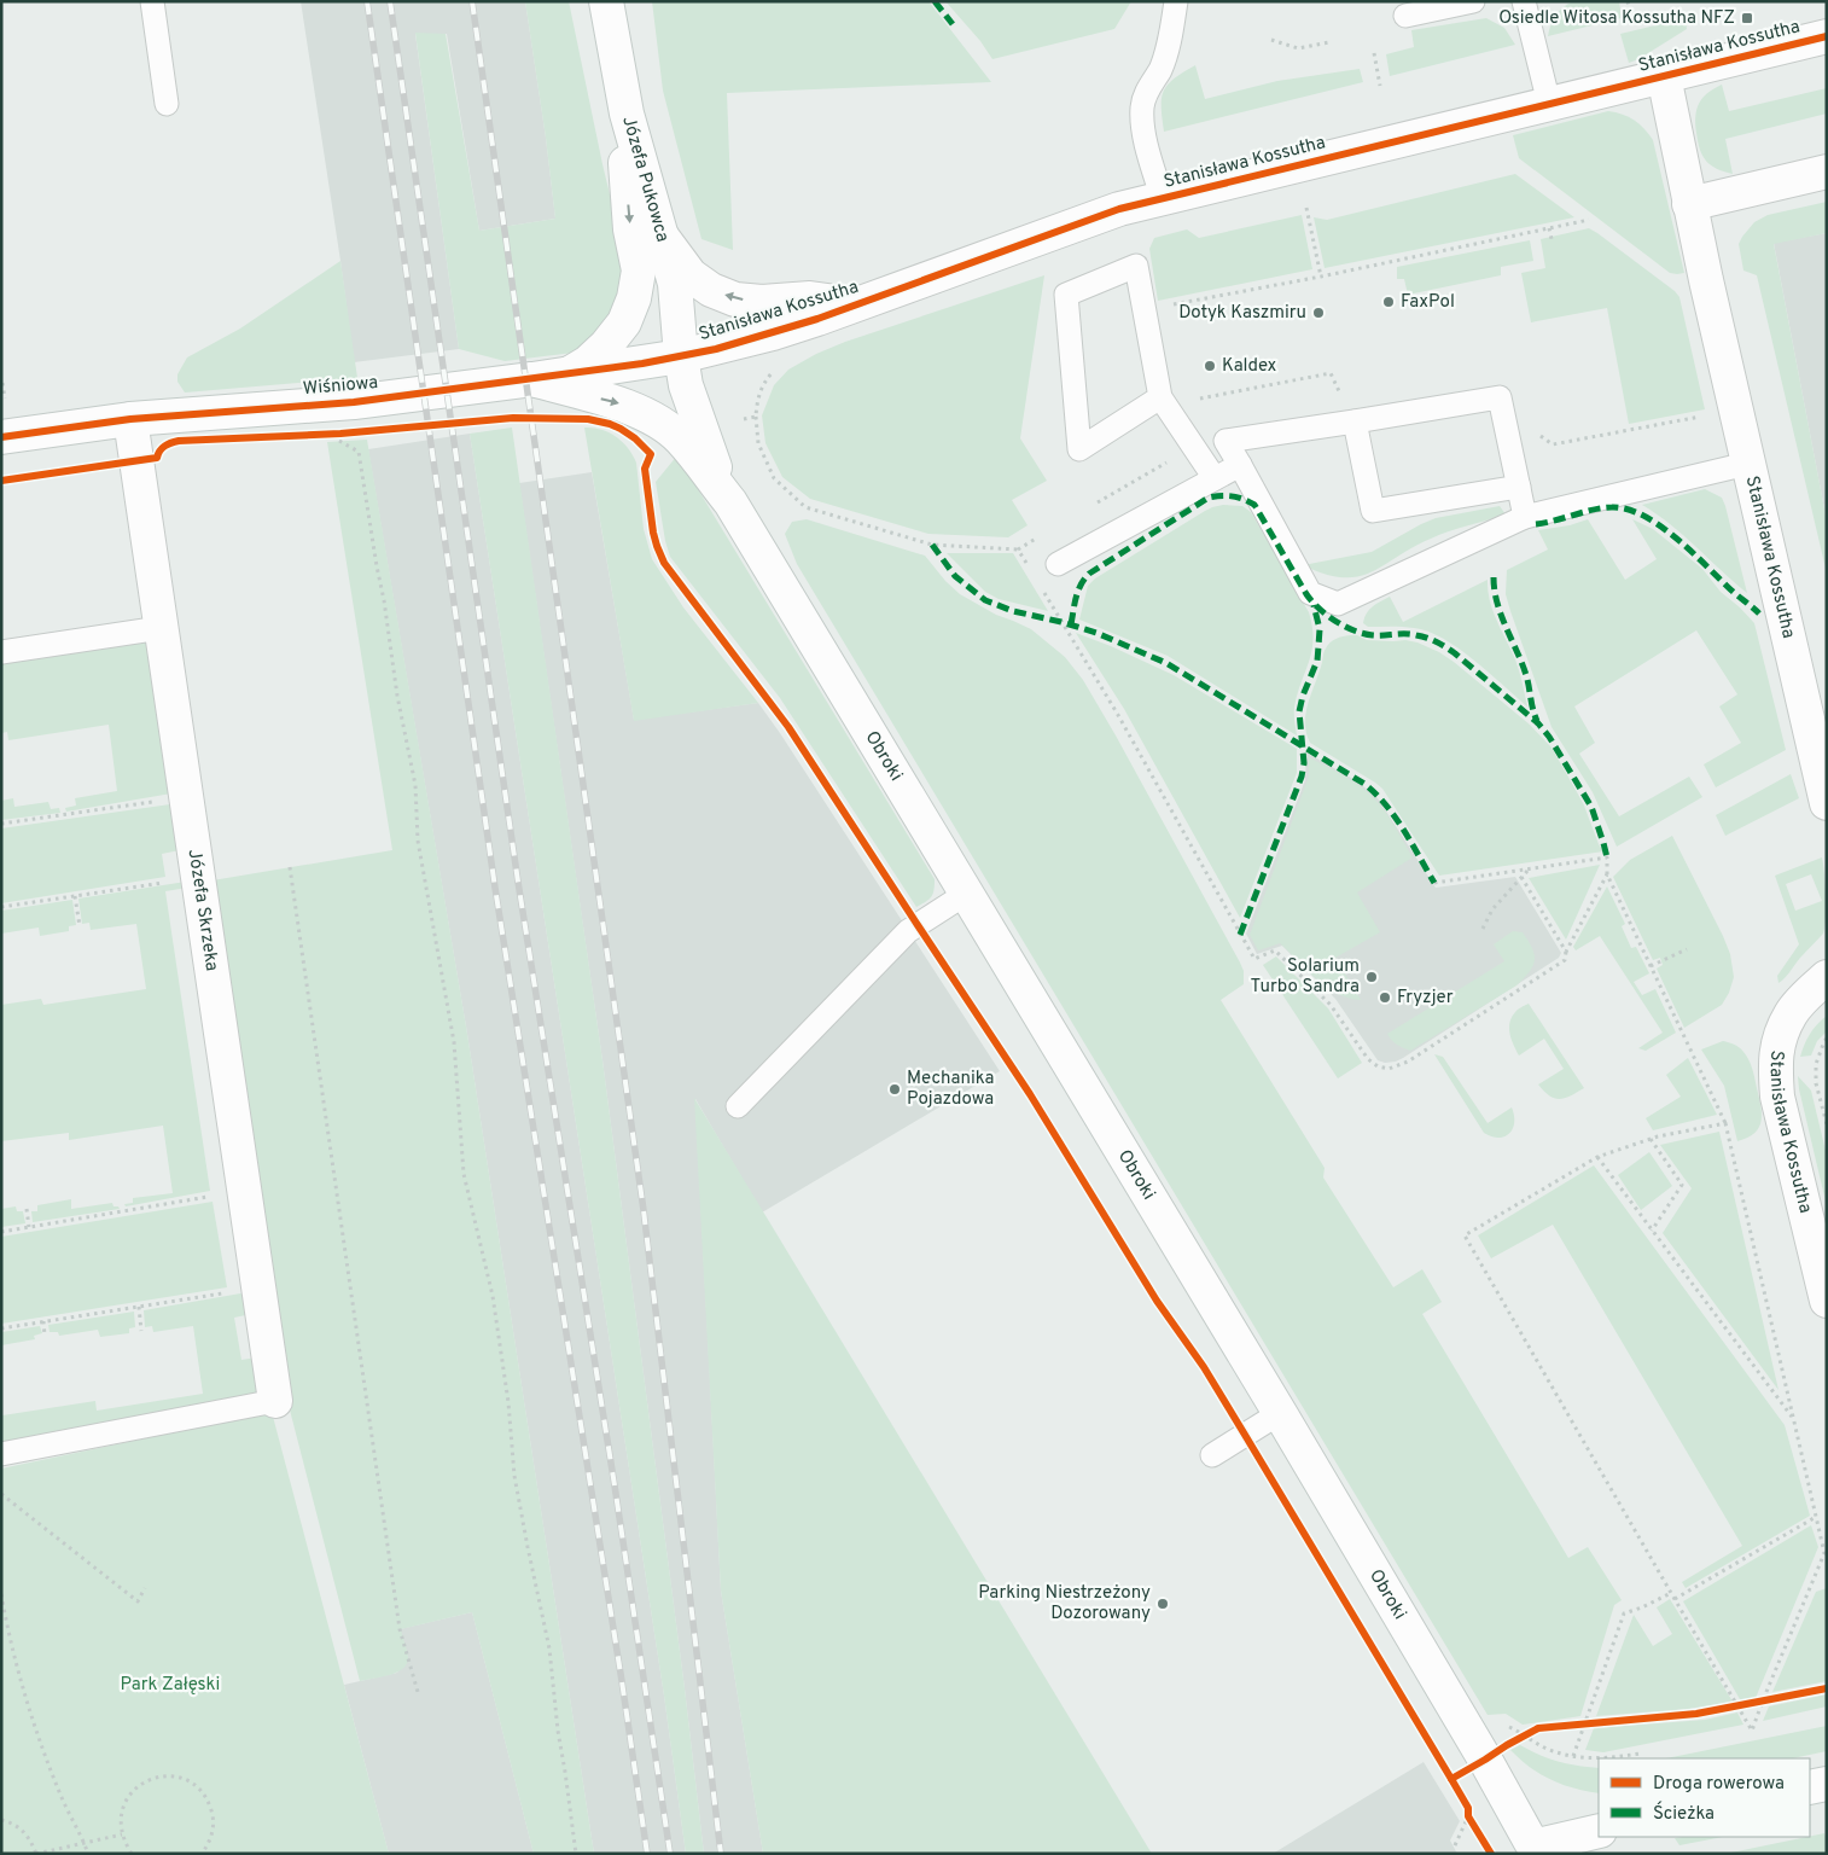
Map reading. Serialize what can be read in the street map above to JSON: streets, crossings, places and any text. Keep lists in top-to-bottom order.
{
  "streets": {
    "street": [
      "Stanisława Kossutha",
      "Józefa Pukowca",
      "Wiśniowa",
      "Obroki",
      "Józefa Skrzeka"
    ]
  },
  "crossings": [
    ["Stanisława Kossutha", "Józefa Pukowca"],
    ["Stanisława Kossutha", "Wiśniowa"],
    ["Stanisława Kossutha", "Obroki"],
    ["Józefa Pukowca", "Wiśniowa"],
    ["Józefa Pukowca", "Obroki"],
    ["Wiśniowa", "Obroki"],
    ["Wiśniowa", "Józefa Skrzeka"]
  ],
  "parks": ["Park Załęski"],
  "places": {
    "transit": ["Osiedle Witosa Kossutha NFZ"],
    "other": [
      "FaxPol",
      "Dotyk Kaszmiru",
      "Kaldex",
      "Solarium Turbo Sandra",
      "Fryzjer",
      "Mechanika Pojazdowa",
      "Parking Niestrzeżony Dozorowany"
    ]
  },
  "legend": ["Droga rowerowa", "Ścieżka"]
}
